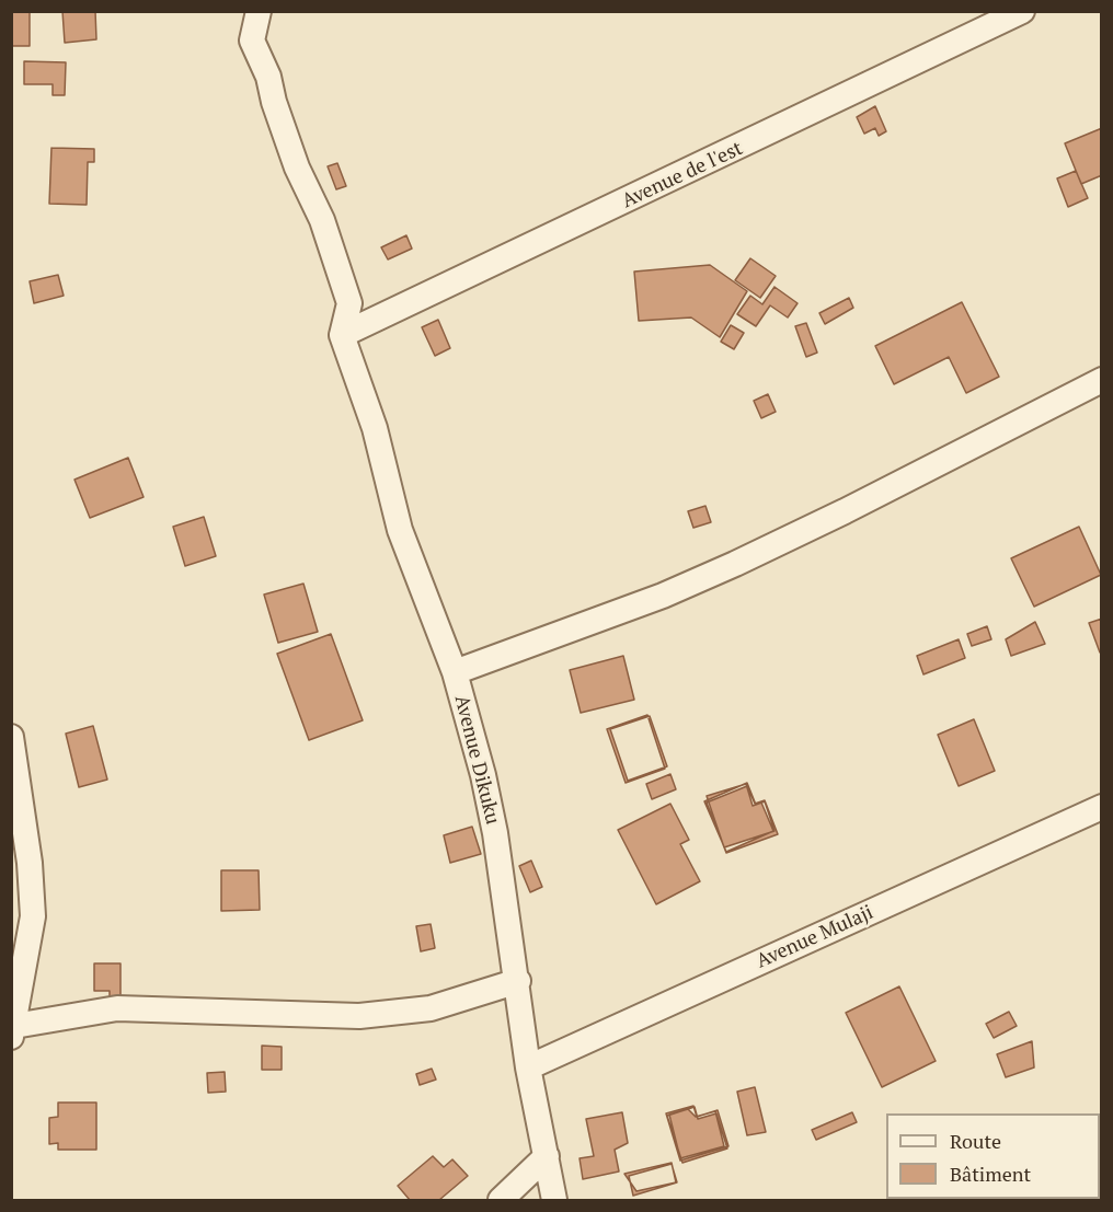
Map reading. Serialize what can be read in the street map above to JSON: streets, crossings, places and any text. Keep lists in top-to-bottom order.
{
  "streets": {
    "street": ["Avenue de l'est", "Avenue Dikuku", "Avenue Mulaji"]
  },
  "crossings": [
    ["Avenue de l'est", "Avenue Dikuku"],
    ["Avenue Dikuku", "Avenue Mulaji"]
  ],
  "legend": ["Route", "Bâtiment"]
}
